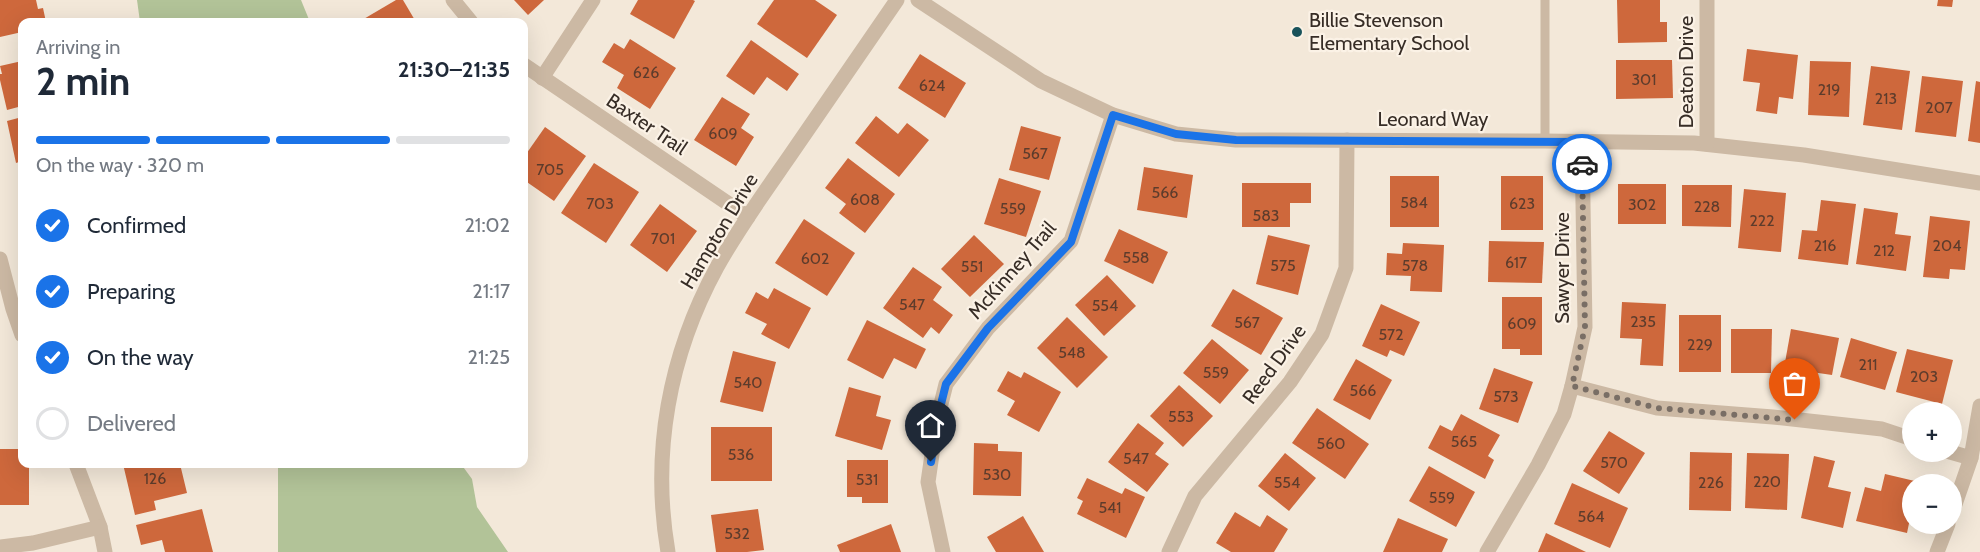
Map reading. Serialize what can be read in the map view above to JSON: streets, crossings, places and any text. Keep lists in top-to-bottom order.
{
  "streets": {
    "street": [
      "Deaton Drive",
      "Leonard Way",
      "Baxter Trail",
      "Hampton Drive",
      "Sawyer Drive",
      "McKinney Trail",
      "Reed Drive"
    ]
  },
  "crossings": [
    ["Deaton Drive", "Leonard Way"],
    ["Leonard Way", "Sawyer Drive"],
    ["Leonard Way", "McKinney Trail"],
    ["Leonard Way", "Reed Drive"],
    ["Baxter Trail", "Hampton Drive"]
  ],
  "places": ["Billie Stevenson Elementary School"],
  "house_numbers": [
    "626",
    "301",
    "624",
    "219",
    "213",
    "207",
    "609",
    "567",
    "705",
    "566",
    "608",
    "584",
    "703",
    "623",
    "302",
    "228",
    "559",
    "583",
    "222",
    "701",
    "216",
    "204",
    "212",
    "558",
    "602",
    "617",
    "575",
    "578",
    "551",
    "547",
    "554",
    "235",
    "567",
    "609",
    "572",
    "229",
    "548",
    "211",
    "559",
    "203",
    "540",
    "566",
    "573",
    "553",
    "565",
    "560",
    "536",
    "547",
    "570",
    "530",
    "126",
    "531",
    "220",
    "554",
    "226",
    "559",
    "541",
    "564",
    "532"
  ],
  "page": {
    "heading": ["2 min", "Arriving in", "21:30–21:35"],
    "bar": "On the way · 320 m",
    "list": [
      ["Confirmed", "21:02"],
      ["Preparing", "21:17"],
      ["On the way", "21:25"],
      "Delivered"
    ],
    "map_buttons": ["+", "−"]
  }
}
